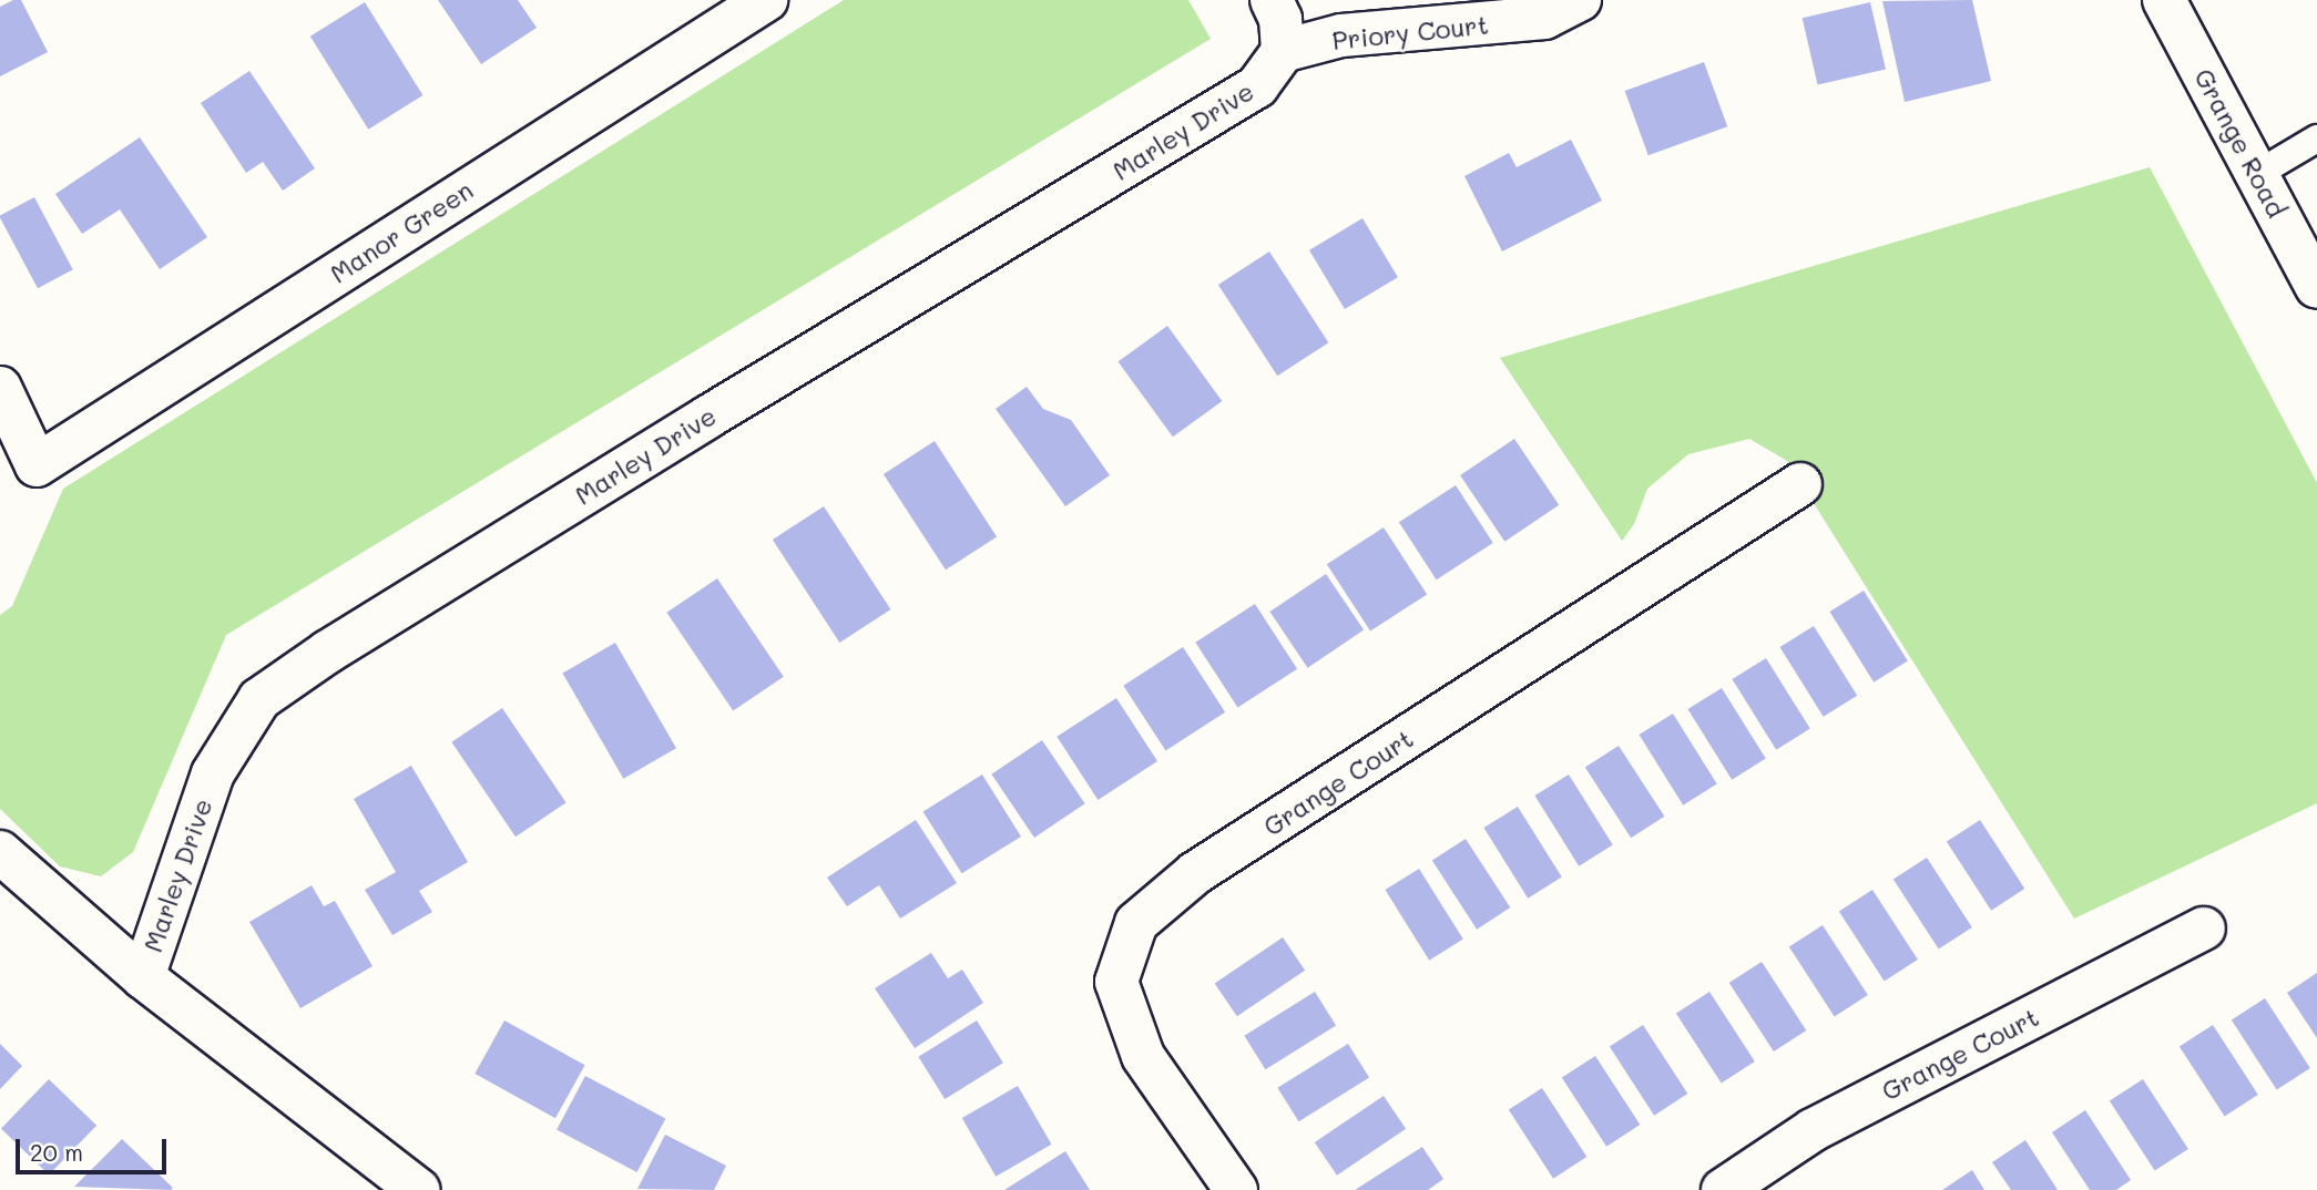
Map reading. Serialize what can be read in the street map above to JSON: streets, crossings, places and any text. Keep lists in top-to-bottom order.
{
  "streets": {
    "street": [
      "Priory Court",
      "Marley Drive",
      "Grange Road",
      "Manor Green",
      "Grange Court"
    ]
  },
  "crossings": [
    ["Priory Court", "Marley Drive"]
  ],
  "scale_bar": "20 m"
}
